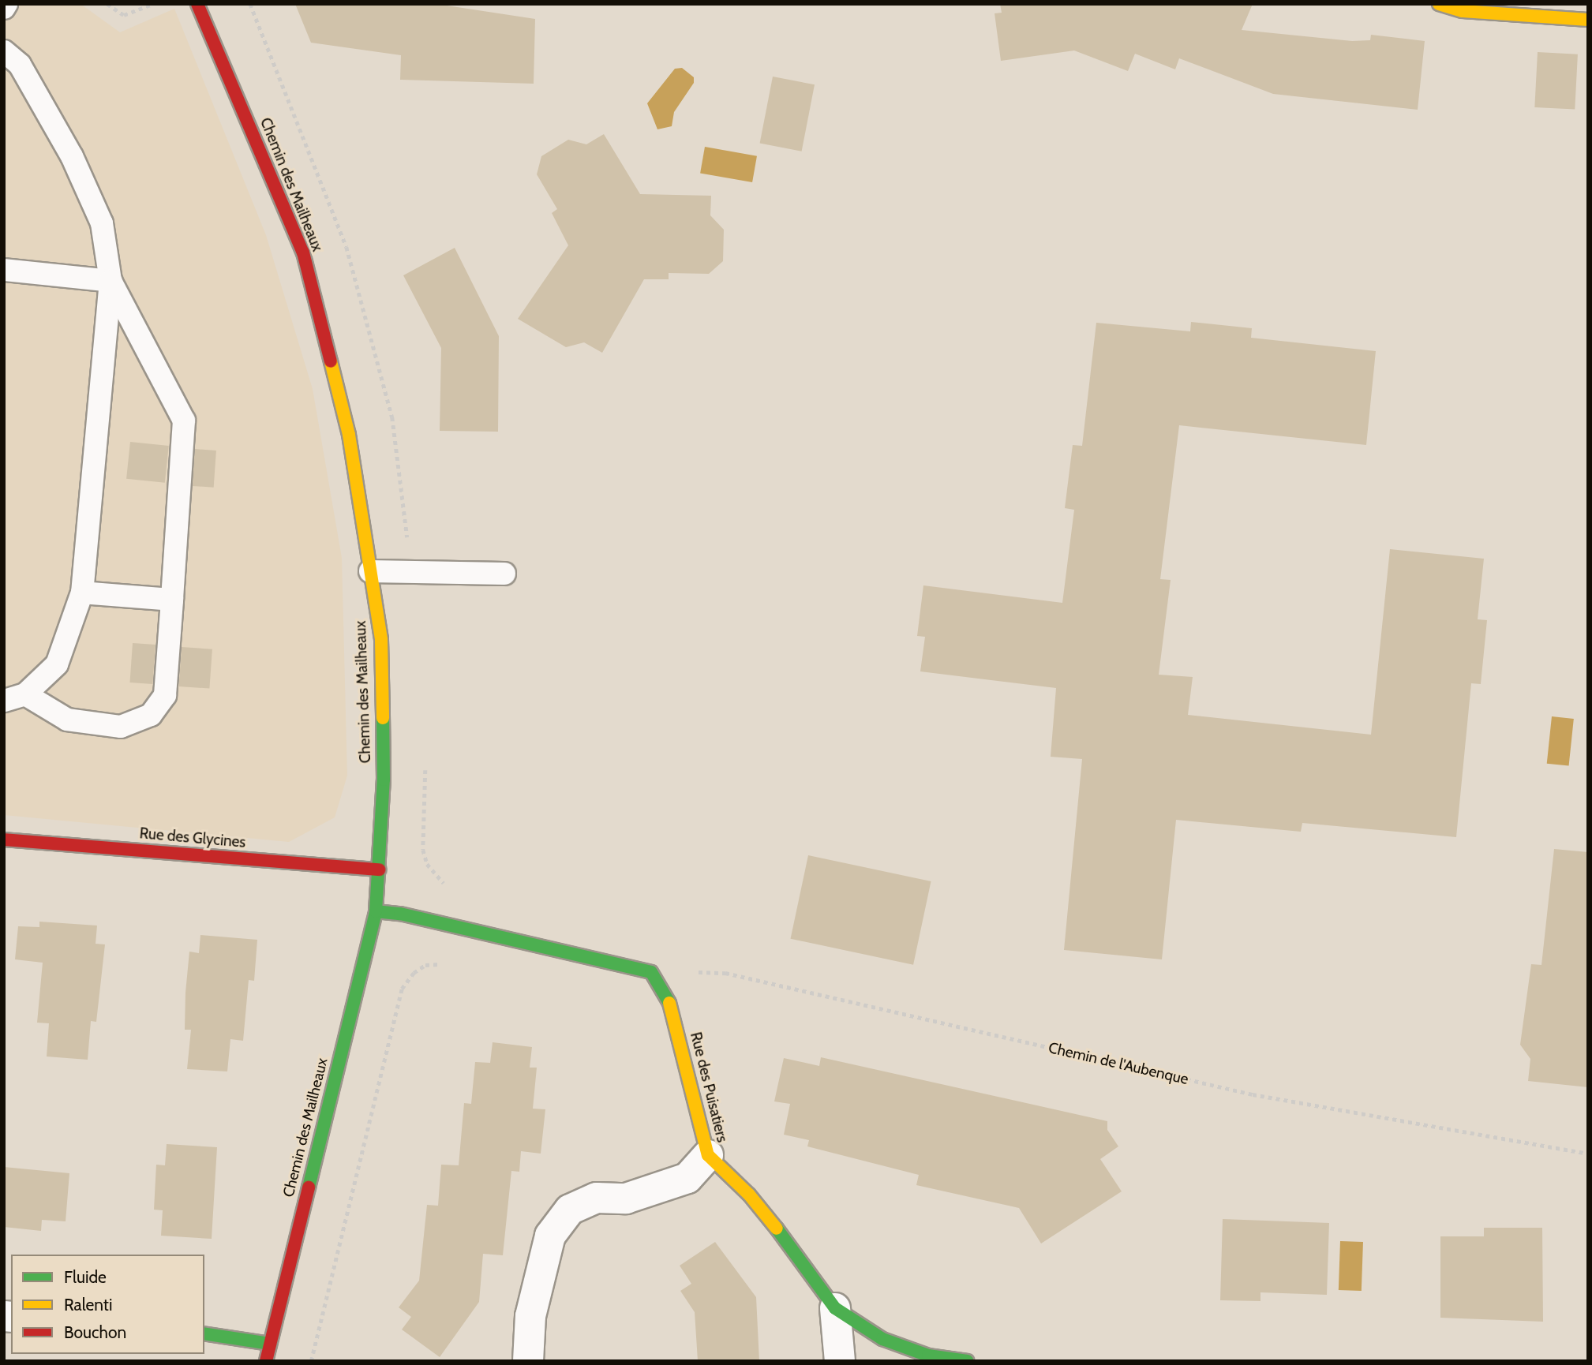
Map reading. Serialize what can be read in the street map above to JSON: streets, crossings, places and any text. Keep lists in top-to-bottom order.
{
  "streets": {
    "street": ["Chemin des Mailheaux", "Rue des Glycines", "Rue des Puisatiers"],
    "path": ["Chemin de l'Aubenque"]
  },
  "crossings": [
    ["Chemin des Mailheaux", "Rue des Glycines"],
    ["Chemin de l'Aubenque", "Rue des Puisatiers"]
  ],
  "legend": ["Fluide", "Ralenti", "Bouchon"]
}
